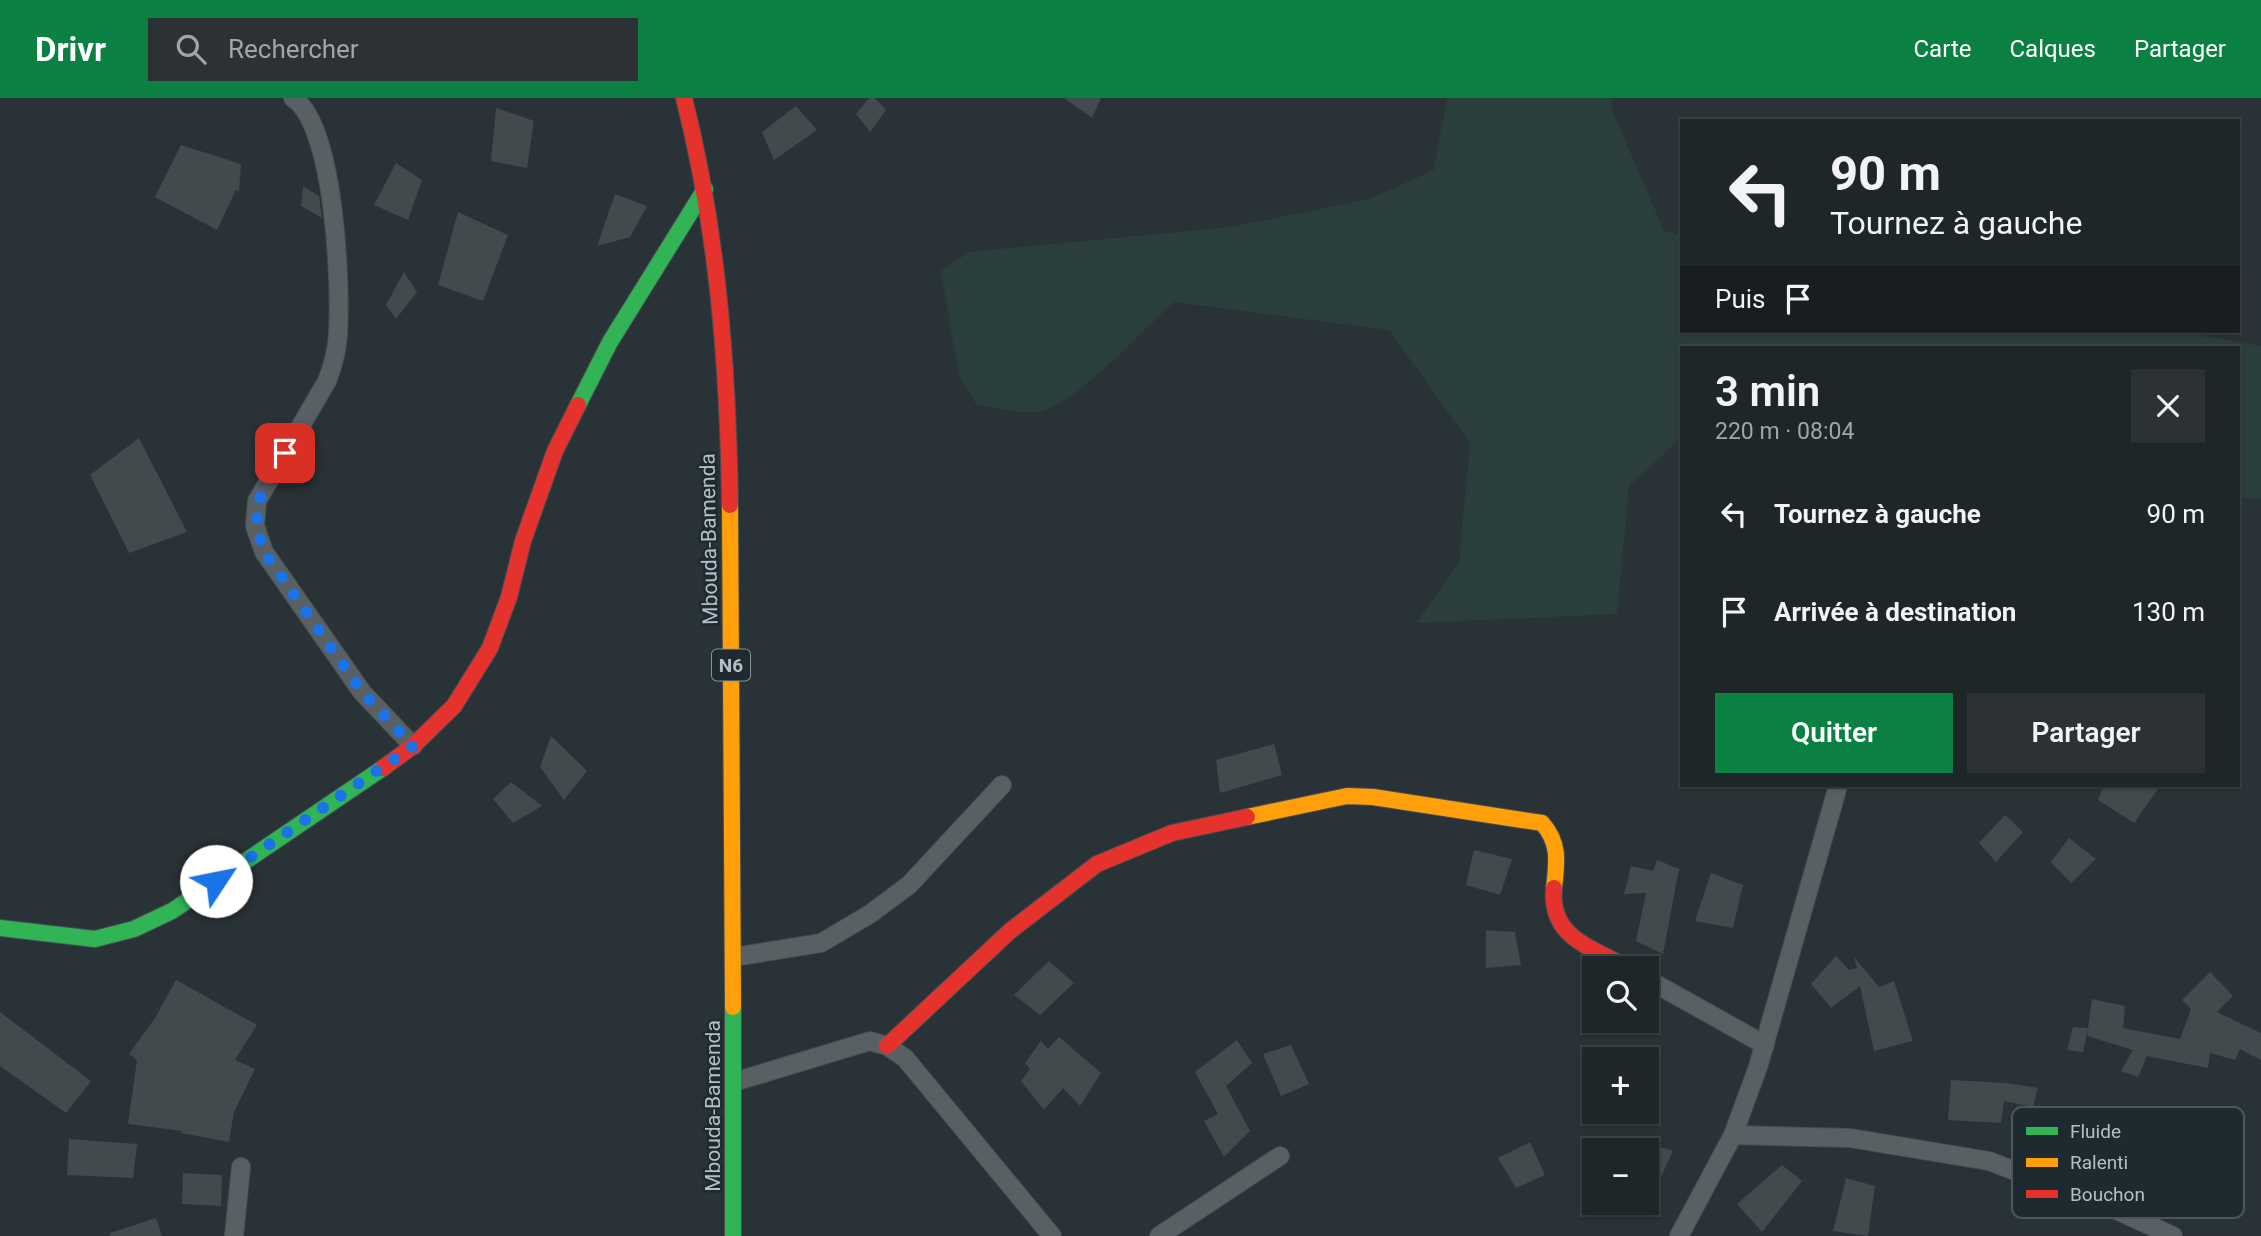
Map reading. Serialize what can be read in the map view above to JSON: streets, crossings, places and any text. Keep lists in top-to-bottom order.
{
  "streets": {
    "main road": ["Mbouda-Bamenda", "N6"]
  },
  "legend": ["Fluide", "Ralenti", "Bouchon"],
  "page": {
    "header": "Drivr",
    "search": "Rechercher",
    "nav": ["Carte", "Calques", "Partager"],
    "turn": ["90 m", "Tournez à gauche"],
    "then": "Puis",
    "heading": ["3 min", "220 m · 08:04"],
    "list": [
      {
        "name": "Tournez à gauche",
        "value": "90 m"
      },
      {
        "name": "Arrivée à destination",
        "value": "130 m"
      }
    ],
    "buttons": ["Quitter", "Partager"],
    "map_buttons": ["+", "−"]
  }
}
